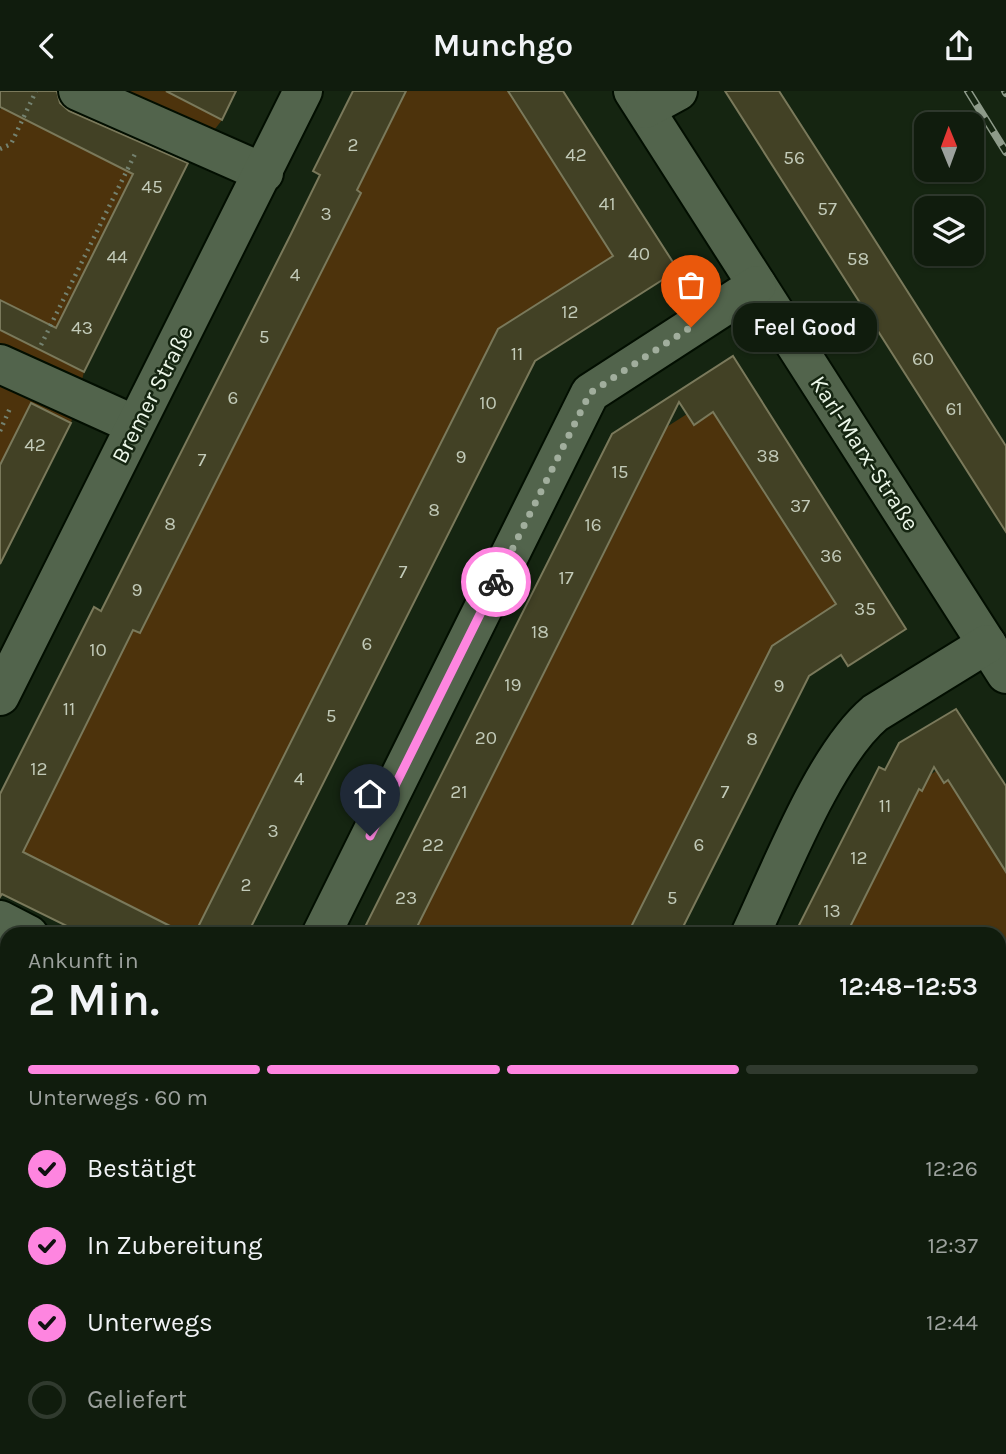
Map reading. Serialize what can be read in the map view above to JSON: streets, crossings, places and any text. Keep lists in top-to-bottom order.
{
  "streets": {
    "street": ["Bremer Straße", "Karl-Marx-Straße"]
  },
  "places": ["Feel Good"],
  "house_numbers": [
    "2",
    "42",
    "56",
    "45",
    "41",
    "57",
    "3",
    "40",
    "44",
    "58",
    "4",
    "12",
    "43",
    "5",
    "11",
    "60",
    "6",
    "10",
    "61",
    "42",
    "38",
    "9",
    "7",
    "15",
    "37",
    "8",
    "8",
    "16",
    "36",
    "7",
    "17",
    "9",
    "35",
    "18",
    "6",
    "10",
    "19",
    "9",
    "11",
    "5",
    "20",
    "8",
    "12",
    "4",
    "21",
    "7",
    "11",
    "3",
    "22",
    "6",
    "12",
    "2",
    "23",
    "5",
    "13"
  ],
  "north": "top",
  "page": {
    "header": "Munchgo",
    "bubble": "Feel Good",
    "heading": ["2 Min.", "Ankunft in", "12:48–12:53"],
    "bar": "Unterwegs · 60 m",
    "list": [
      ["Bestätigt", "12:26"],
      ["In Zubereitung", "12:37"],
      ["Unterwegs", "12:44"],
      "Geliefert"
    ]
  }
}
